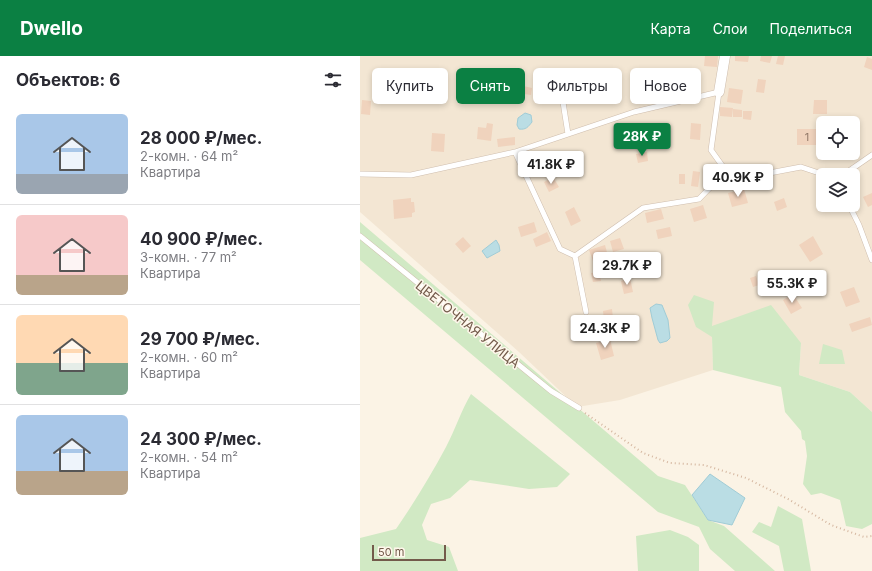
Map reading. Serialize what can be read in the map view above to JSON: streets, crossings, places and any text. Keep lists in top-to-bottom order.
{
  "streets": {
    "lane": ["ЦВЕТОЧНАЯ УЛИЦА"]
  },
  "house_numbers": ["1"],
  "scale_bar": "50 m",
  "page": {
    "header": "Dwello",
    "nav": ["Карта", "Слои", "Поделиться"],
    "heading": "Объектов: 6",
    "chip": [
      "Купить",
      "Снять",
      "Фильтры",
      "Новое"
    ],
    "list": [
      {
        "name": "28 000 ₽/мес.",
        "note": "2-комн. · 64 m² · Квартира"
      },
      {
        "name": "40 900 ₽/мес.",
        "note": "3-комн. · 77 m² · Квартира"
      },
      {
        "name": "29 700 ₽/мес.",
        "note": "2-комн. · 60 m² · Квартира"
      },
      {
        "name": "24 300 ₽/мес.",
        "note": "2-комн. · 54 m² · Квартира"
      }
    ],
    "price": [
      "28K ₽",
      "41.8K ₽",
      "40.9K ₽",
      "29.7K ₽",
      "55.3K ₽",
      "24.3K ₽"
    ],
    "scale": "50 m"
  }
}
